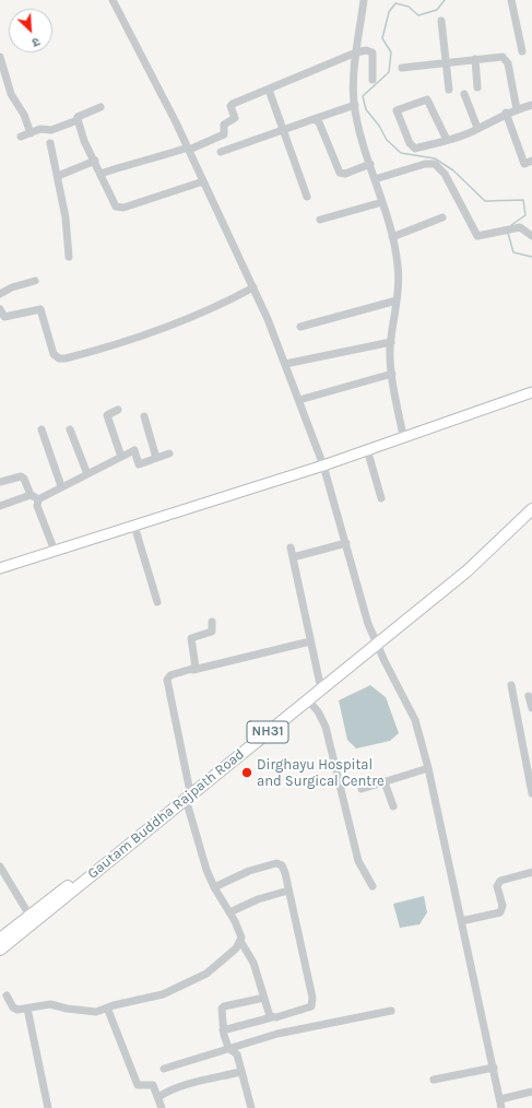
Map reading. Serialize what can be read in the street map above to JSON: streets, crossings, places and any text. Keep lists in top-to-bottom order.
{
  "streets": {
    "highway": ["NH31", "Gautam Buddha Rajpath Road"]
  },
  "crossings": [
    ["NH31", "Gautam Buddha Rajpath Road"]
  ],
  "places": ["Dirghayu Hospital and Surgical Centre"],
  "north": "bottom right"
}
